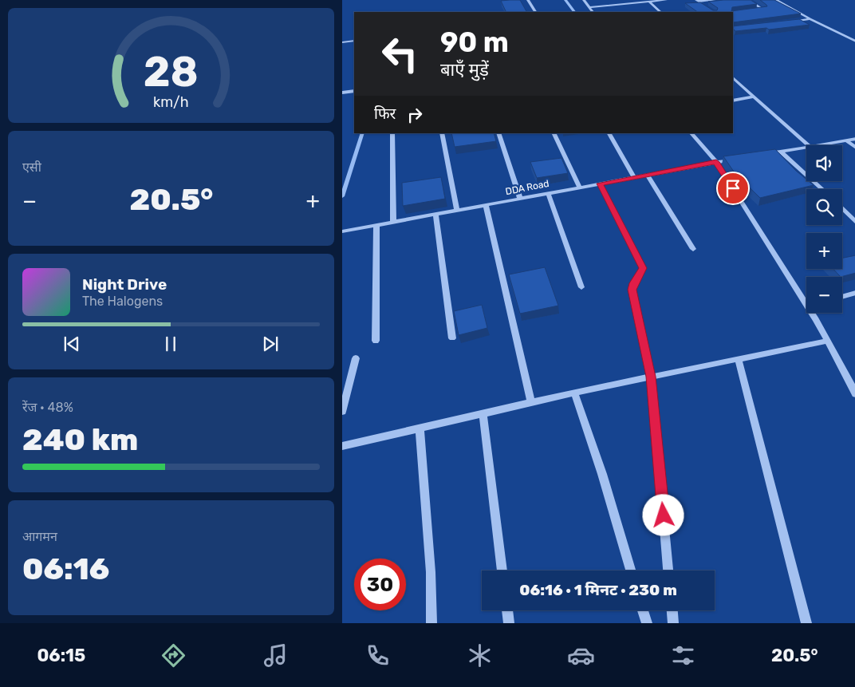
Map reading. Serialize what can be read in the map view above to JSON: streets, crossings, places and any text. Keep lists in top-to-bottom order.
{
  "streets": {
    "street": ["DDA Road"]
  },
  "page": {
    "turn": ["90 m", "बाएँ मुड़ें"],
    "then": "फिर",
    "tile": [
      "एसी",
      ["रेंज · 48%", "240 km"],
      ["आगमन", "06:16"]
    ],
    "map_buttons": ["+", "−"],
    "heat": ["−", "20.5°", "+"],
    "song": ["Night Drive", "The Halogens"],
    "limit": "30",
    "trip": "06:16 · 1 मिनट · 230 m",
    "tabs": ["06:15", "20.5°"],
    "gauge": ["28", "km/h"]
  }
}
